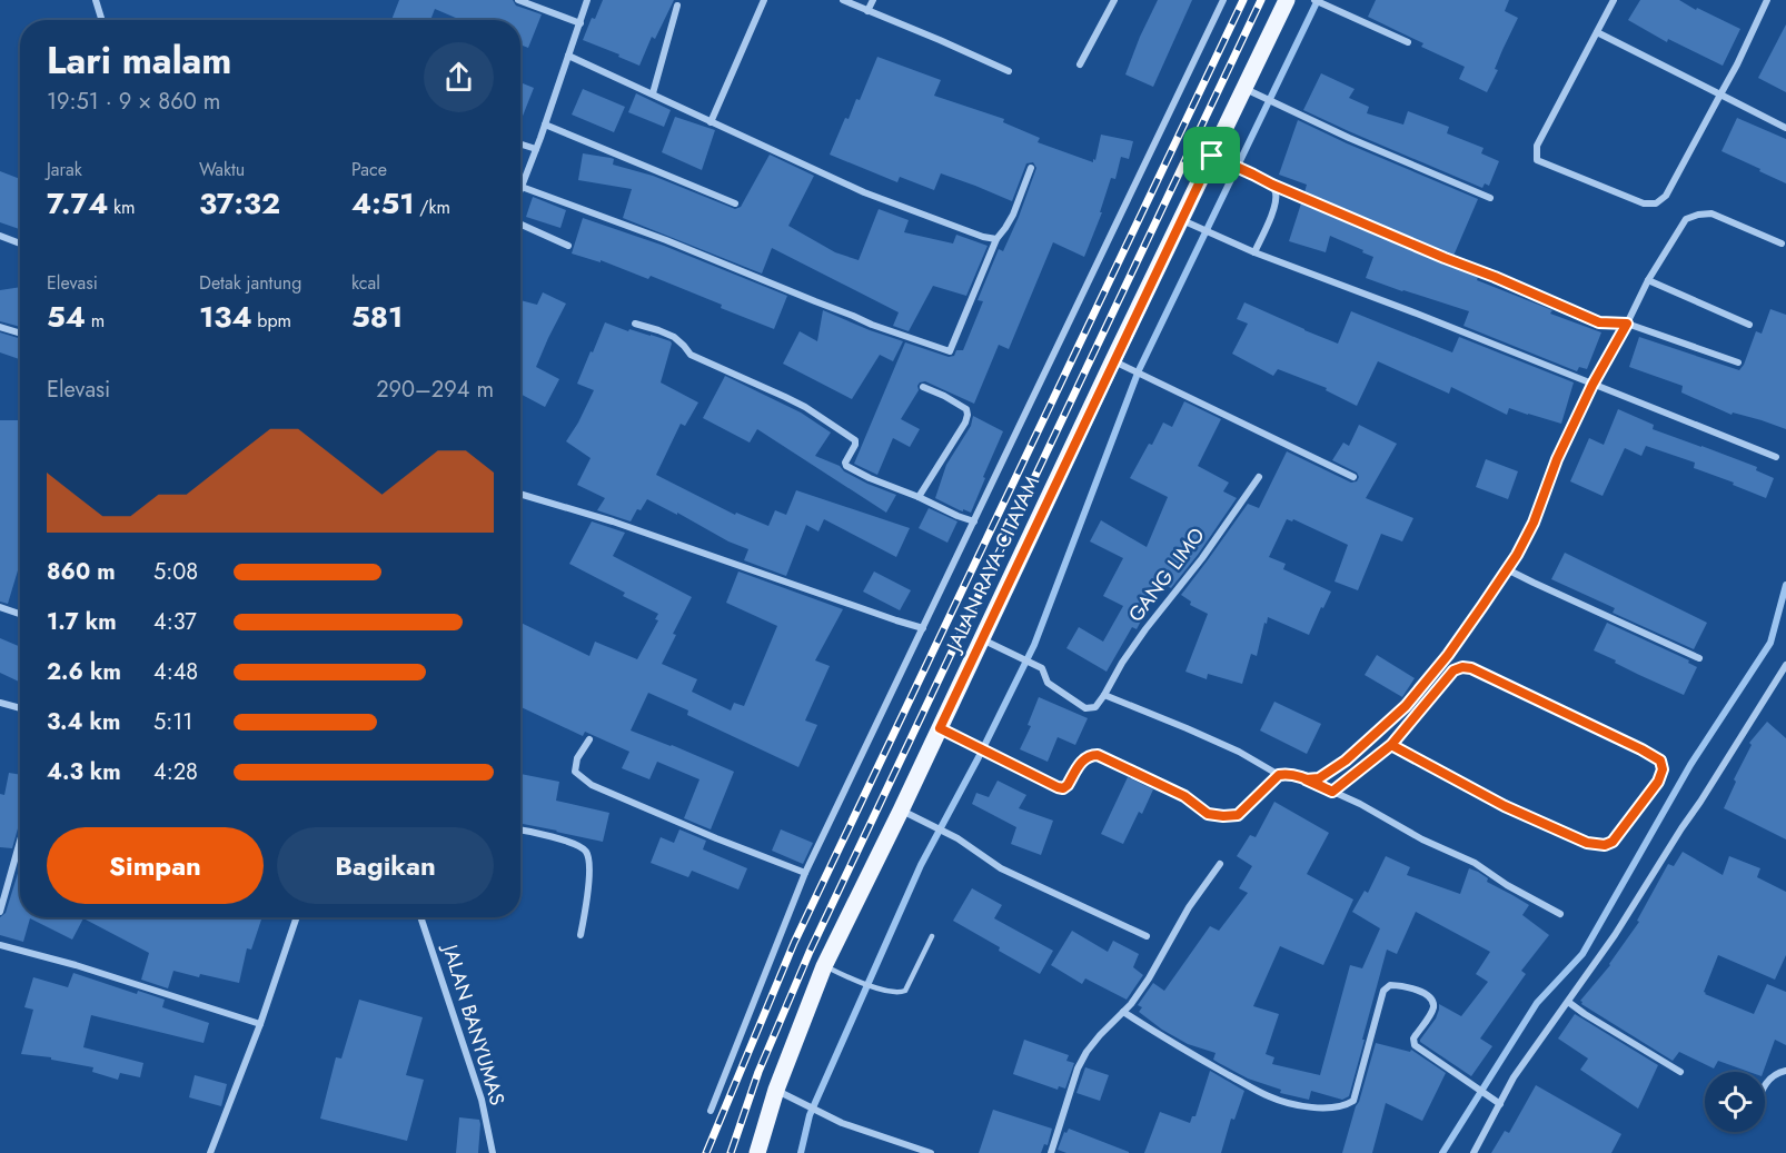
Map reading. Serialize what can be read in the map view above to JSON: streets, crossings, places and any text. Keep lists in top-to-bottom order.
{
  "streets": {
    "main road": ["JALAN RAYA CITAYAM"],
    "street": ["GANG LIMO", "JALAN BANYUMAS"]
  },
  "page": {
    "heading": ["Lari malam", "19:51 · 9 × 860 m"],
    "stats": [
      ["Jarak", "7.74 km"],
      ["Waktu", "37:32"],
      ["Pace", "4:51 /km"],
      ["Elevasi", "54 m"],
      ["Detak jantung", "134 bpm"],
      ["kcal", "581"]
    ],
    "chart": ["Elevasi", "290–294 m"],
    "list": [
      {
        "name": "860 m",
        "note": "5:08"
      },
      {
        "name": "1.7 km",
        "note": "4:37"
      },
      {
        "name": "2.6 km",
        "note": "4:48"
      },
      {
        "name": "3.4 km",
        "note": "5:11"
      },
      {
        "name": "4.3 km",
        "note": "4:28"
      }
    ],
    "buttons": ["Simpan", "Bagikan"]
  }
}
